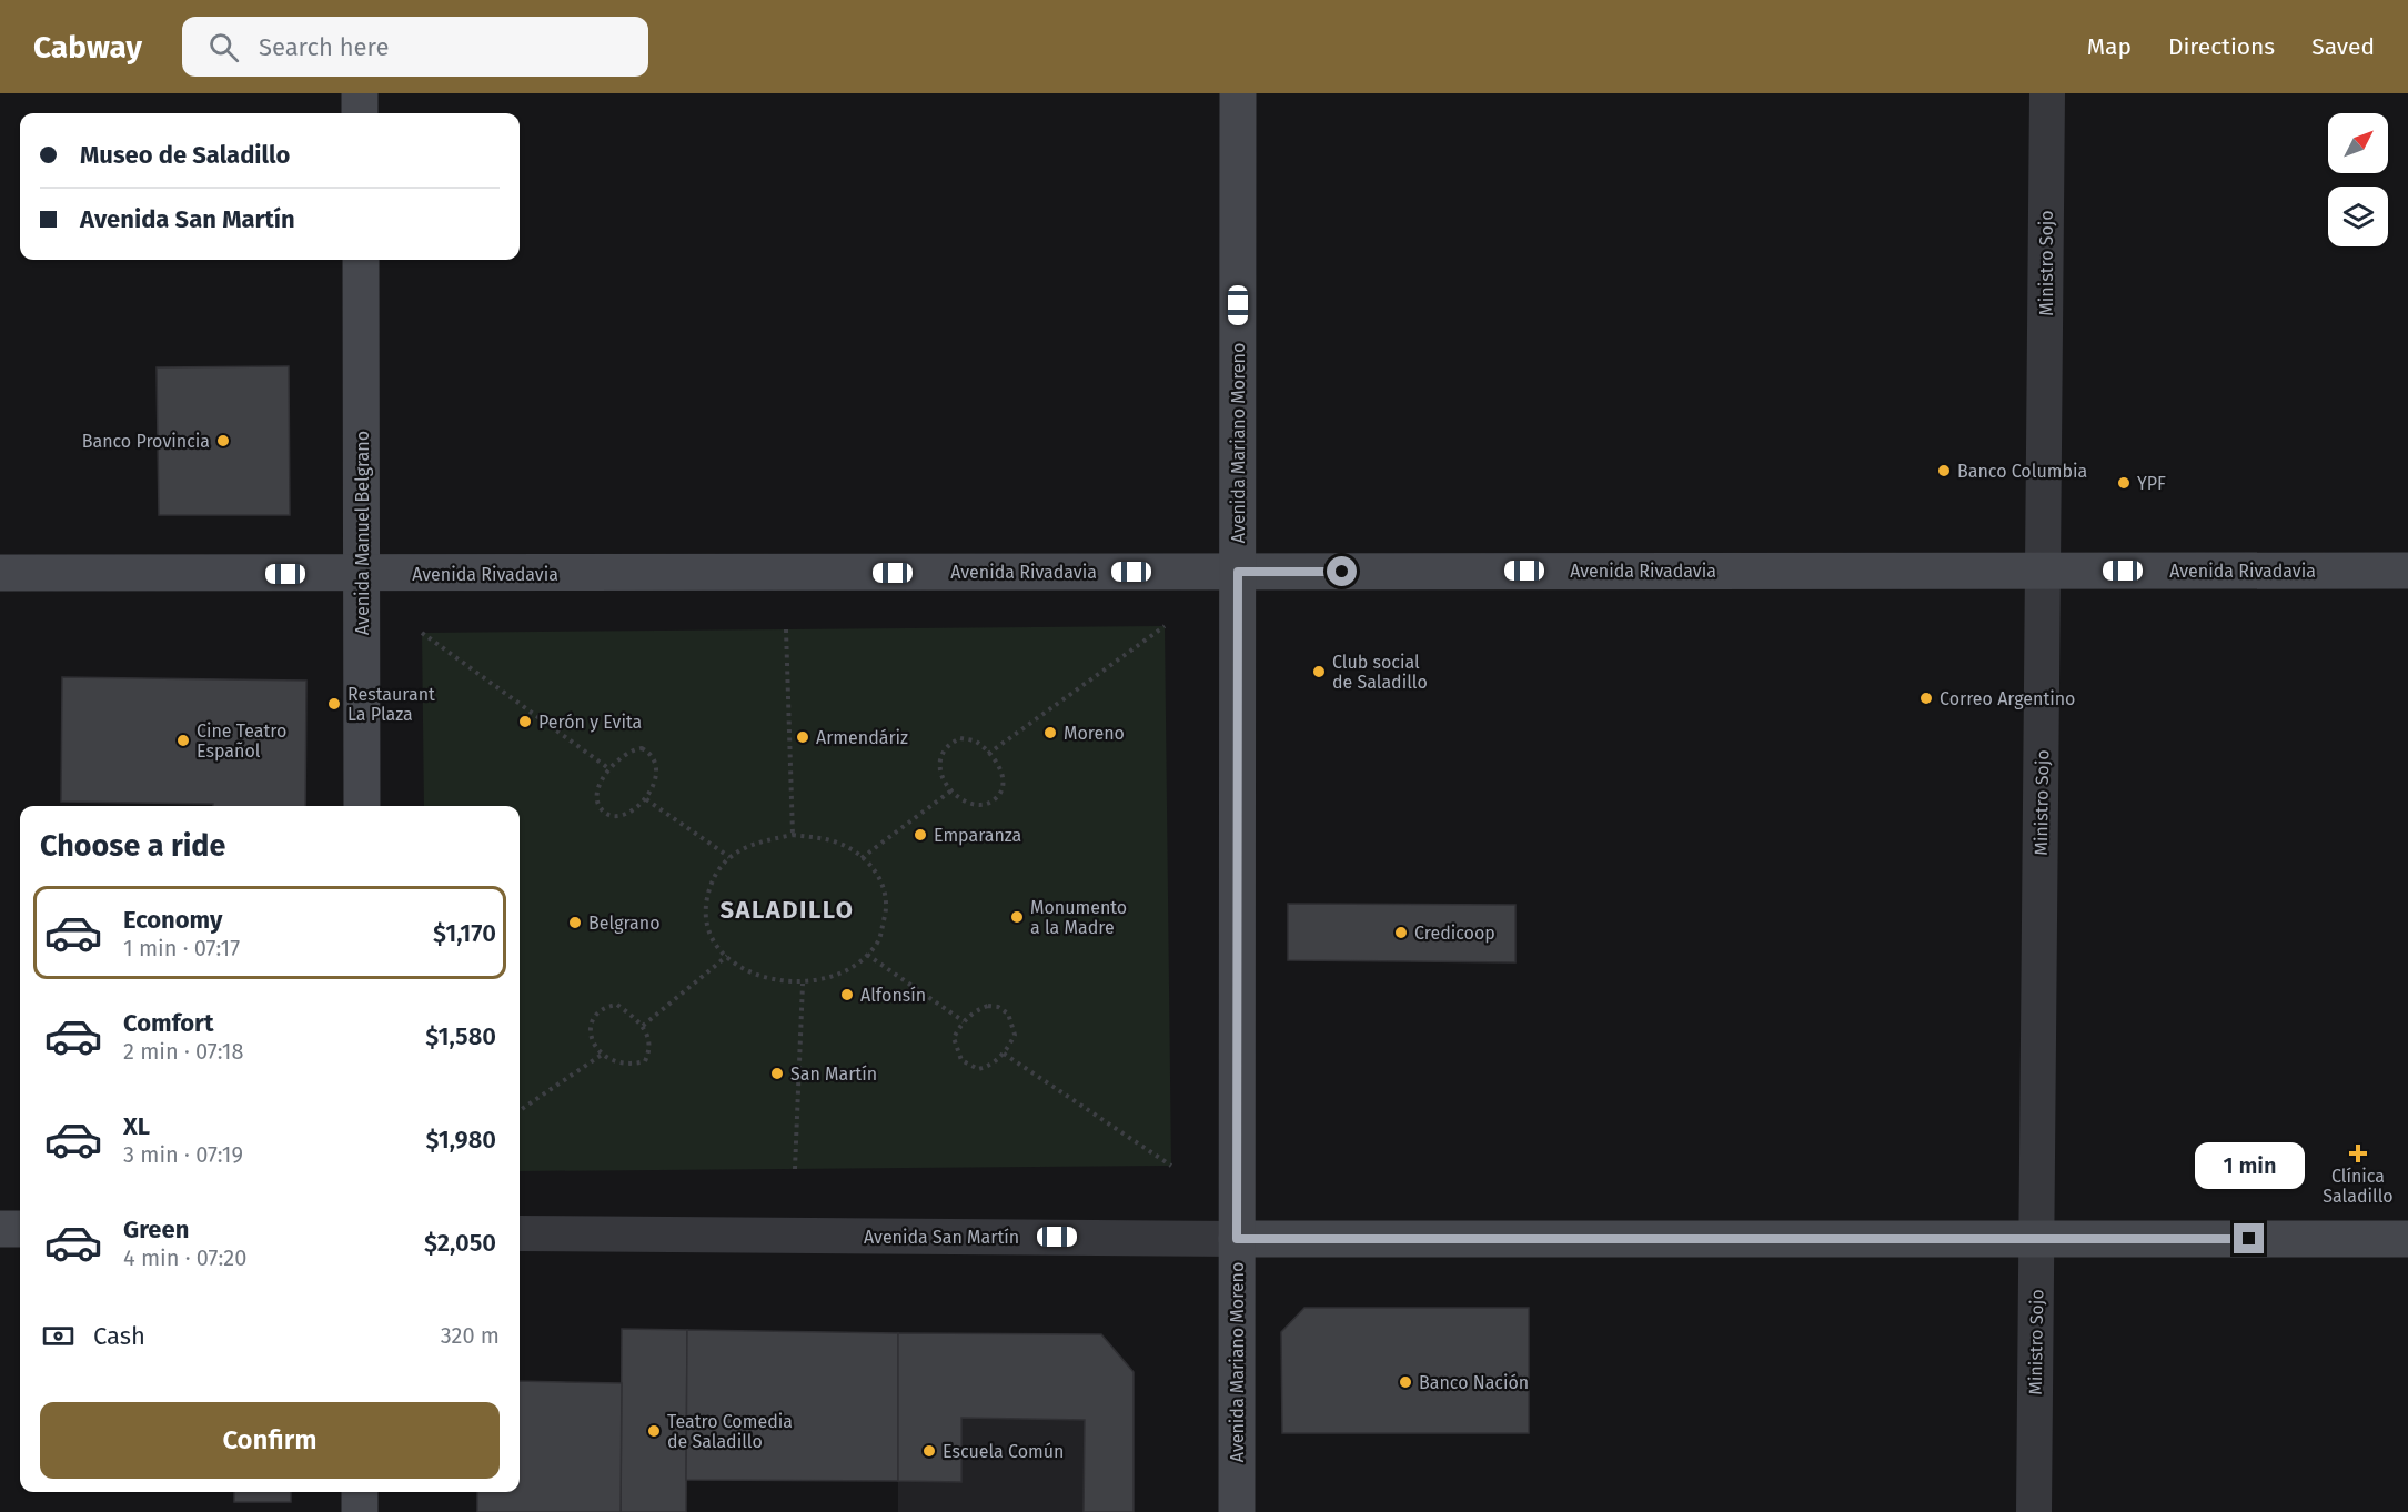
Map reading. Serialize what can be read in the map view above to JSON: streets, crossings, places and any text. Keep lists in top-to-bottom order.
{
  "streets": {
    "main road": [
      "Avenida Mariano Moreno",
      "Avenida Manuel Belgrano",
      "Avenida Rivadavia",
      "Avenida San Martín"
    ],
    "street": ["Ministro Sojo"]
  },
  "crossings": [
    ["Ministro Sojo", "Avenida Rivadavia"],
    ["Ministro Sojo", "Avenida San Martín"],
    ["Avenida Mariano Moreno", "Avenida Rivadavia"],
    ["Avenida Mariano Moreno", "Avenida San Martín"],
    ["Avenida Manuel Belgrano", "Avenida Rivadavia"]
  ],
  "districts": ["SALADILLO"],
  "places": {
    "other": [
      "Banco Provincia",
      "Banco Columbia",
      "YPF",
      "Club social de Saladillo",
      "Correo Argentino",
      "Restaurant La Plaza",
      "Perón y Evita",
      "Moreno",
      "Armendáriz",
      "Cine Teatro Español",
      "Emparanza",
      "Monumento a la Madre",
      "Belgrano",
      "Credicoop",
      "Alfonsín",
      "San Martín",
      "Banco Nación",
      "Teatro Comedia de Saladillo",
      "Escuela Común"
    ],
    "health": ["Clínica Saladillo"]
  },
  "north": "top right",
  "page": {
    "header": "Cabway",
    "search": "Search here",
    "nav": ["Map", "Directions", "Saved"],
    "banner": ["Museo de Saladillo", "Avenida San Martín"],
    "heading": "Choose a ride",
    "list": [
      {
        "name": "Economy",
        "note": "1 min · 07:17",
        "value": "$1,170"
      },
      {
        "name": "Comfort",
        "note": "2 min · 07:18",
        "value": "$1,580"
      },
      {
        "name": "XL",
        "note": "3 min · 07:19",
        "value": "$1,980"
      },
      {
        "name": "Green",
        "note": "4 min · 07:20",
        "value": "$2,050"
      }
    ],
    "bubble": "1 min",
    "pay": ["Cash", "320 m"],
    "buttons": "Confirm"
  }
}
